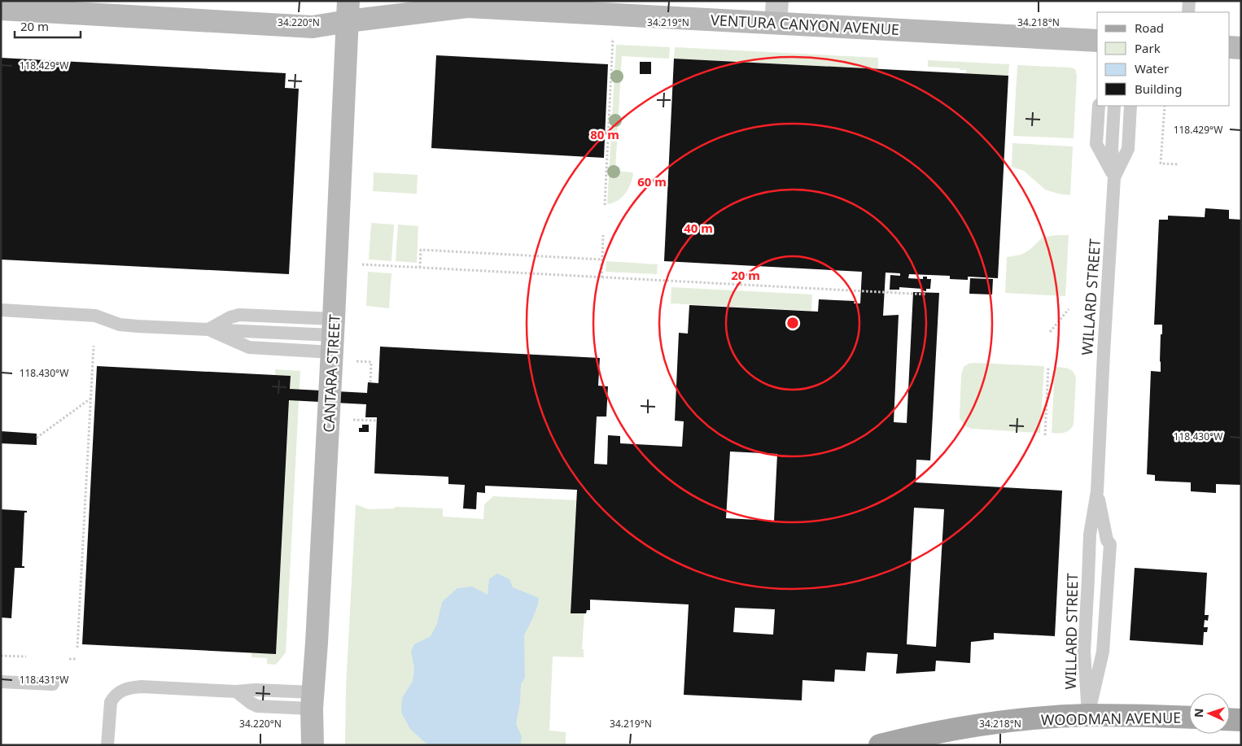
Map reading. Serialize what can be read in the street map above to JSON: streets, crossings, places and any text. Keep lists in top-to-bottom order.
{
  "streets": {
    "main road": ["WOODMAN AVENUE"],
    "street": ["VENTURA CANYON AVENUE", "CANTARA STREET"],
    "lane": ["WILLARD STREET"]
  },
  "crossings": [
    ["VENTURA CANYON AVENUE", "CANTARA STREET"],
    ["WILLARD STREET", "WOODMAN AVENUE"]
  ],
  "legend": [
    "Road",
    "Park",
    "Water",
    "Building"
  ],
  "scale_bar": "20 m",
  "north": "left",
  "coordinates": [
    "34.220°N",
    "34.219°N",
    "34.218°N",
    "118.429°W",
    "118.430°W",
    "118.431°W"
  ],
  "rings": [
    "80 m",
    "60 m",
    "40 m",
    "20 m"
  ]
}
